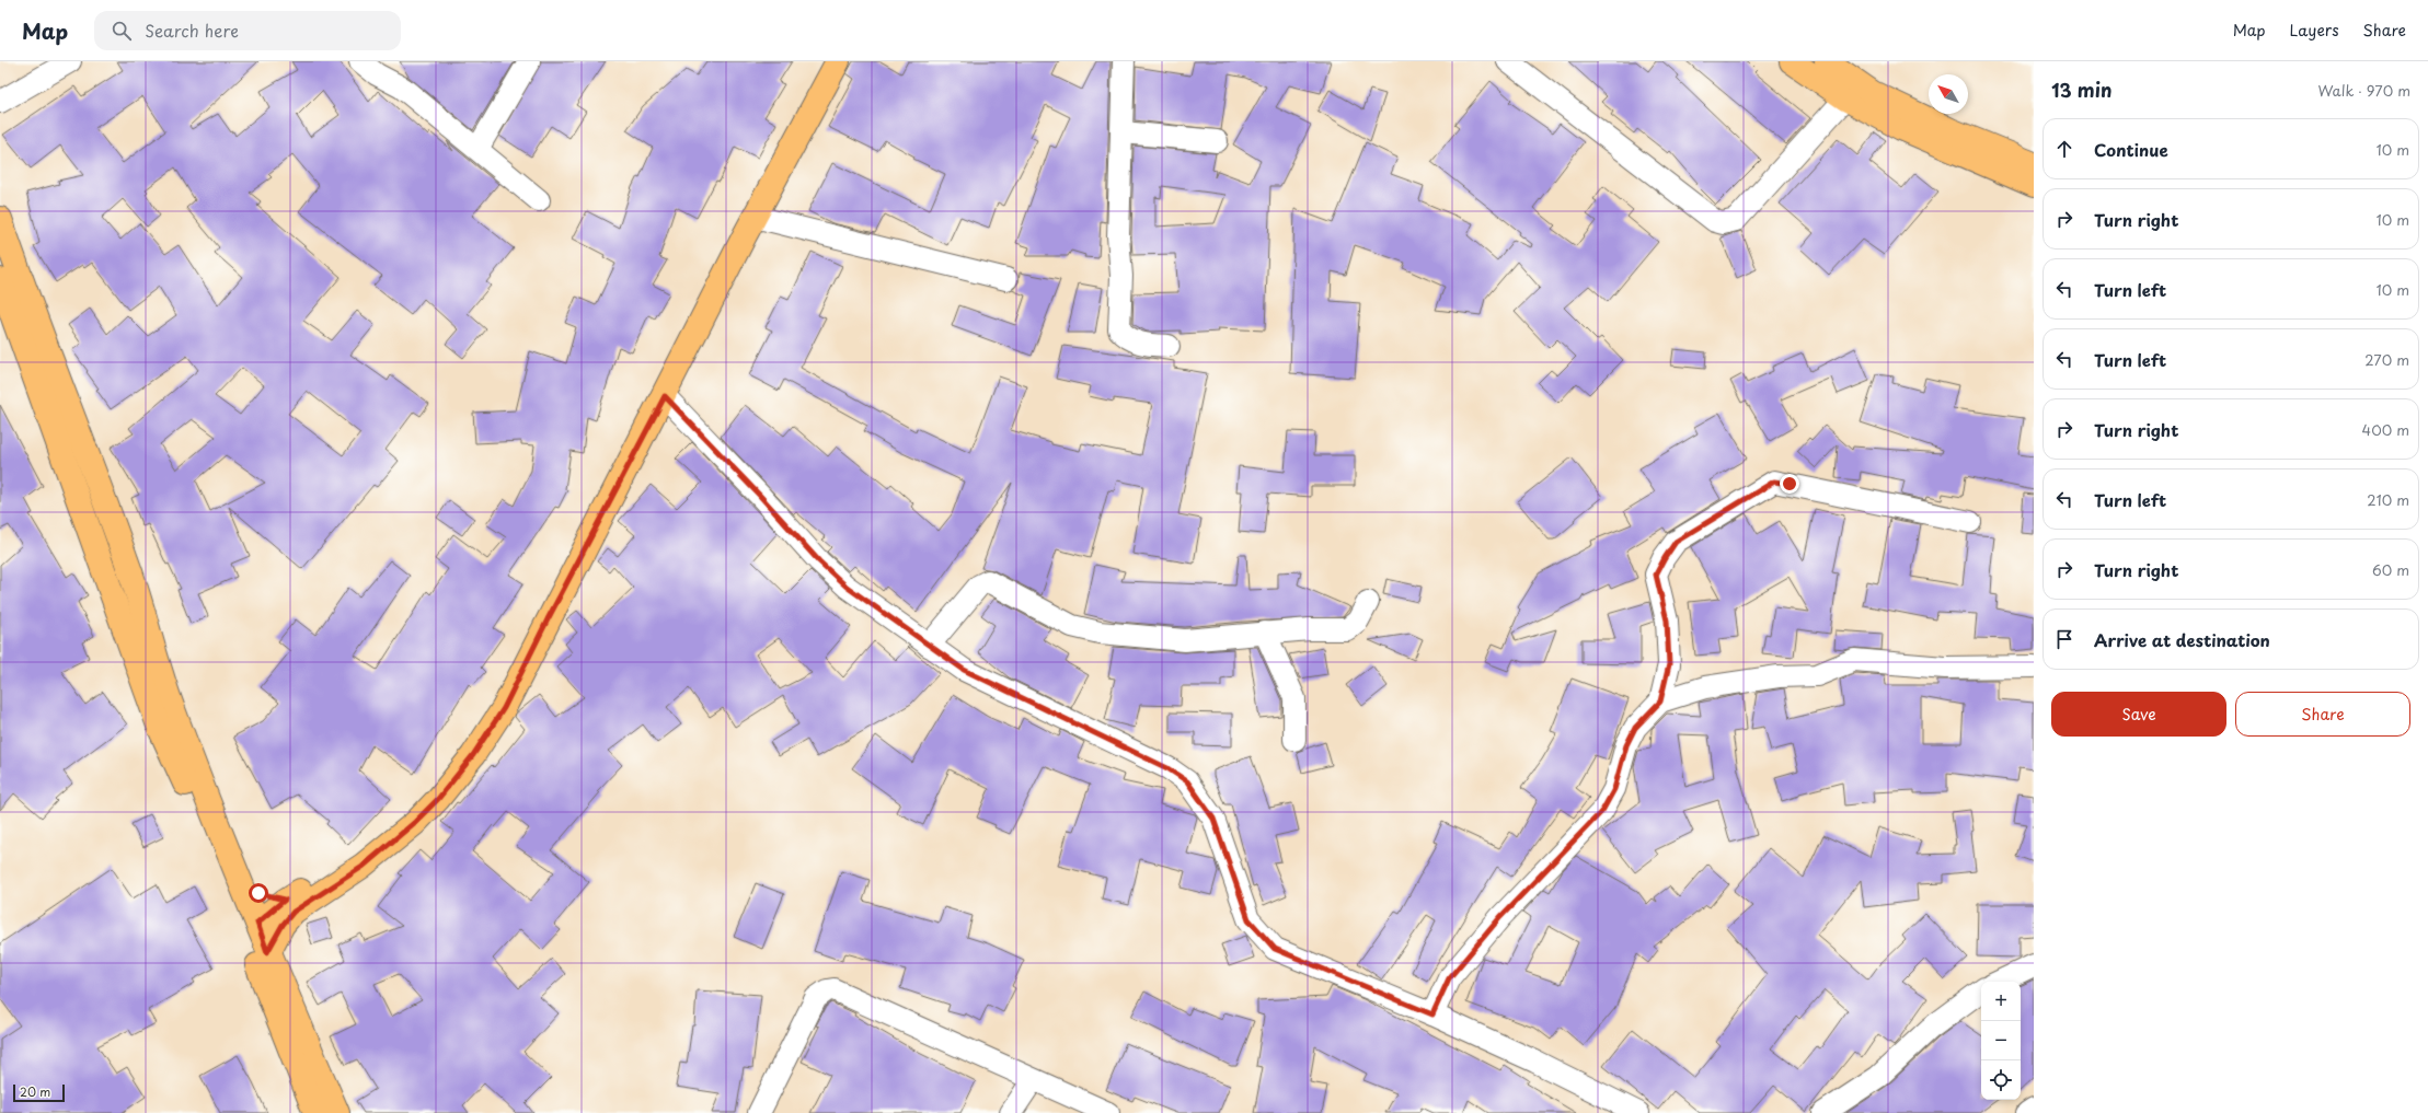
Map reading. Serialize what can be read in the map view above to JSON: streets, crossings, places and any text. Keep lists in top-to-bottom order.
{
  "scale_bar": "20 m",
  "north": "top left",
  "page": {
    "header": "Map",
    "search": "Search here",
    "nav": ["Map", "Layers", "Share"],
    "heading": ["13 min", "Walk · 970 m"],
    "list": [
      ["Continue", "10 m"],
      ["Turn right", "10 m"],
      ["Turn left", "10 m"],
      ["Turn left", "270 m"],
      ["Turn right", "400 m"],
      ["Turn left", "210 m"],
      ["Turn right", "60 m"],
      "Arrive at destination"
    ],
    "buttons": ["Save", "Share"],
    "map_buttons": ["+", "−"],
    "scale": "20 m"
  }
}
